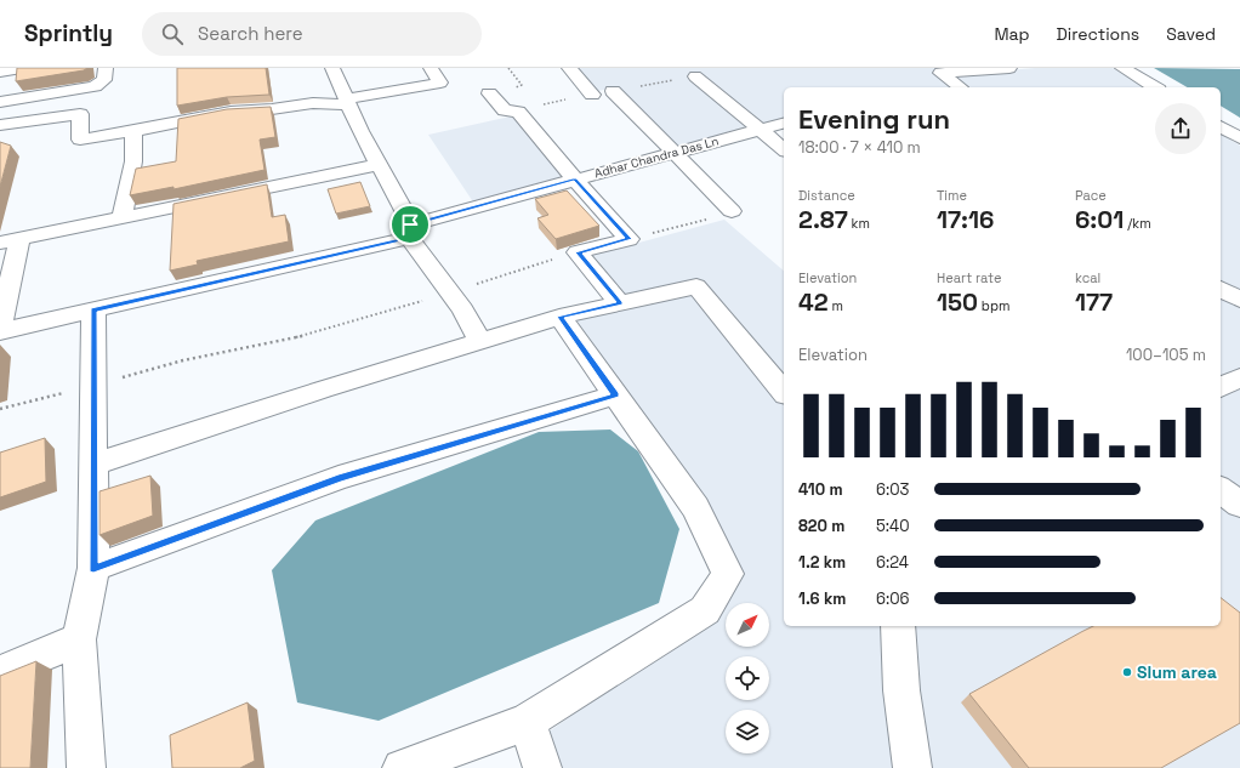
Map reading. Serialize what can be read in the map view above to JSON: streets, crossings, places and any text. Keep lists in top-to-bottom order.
{
  "streets": {
    "street": ["Adhar Chandra Das Ln"]
  },
  "places": ["Slum area"],
  "north": "top right",
  "page": {
    "header": "Sprintly",
    "search": "Search here",
    "nav": ["Map", "Directions", "Saved"],
    "heading": ["Evening run", "18:00 · 7 × 410 m"],
    "stats": [
      ["Distance", "2.87 km"],
      ["Time", "17:16"],
      ["Pace", "6:01 /km"],
      ["Elevation", "42 m"],
      ["Heart rate", "150 bpm"],
      ["kcal", "177"]
    ],
    "chart": ["Elevation", "100–105 m"],
    "list": [
      {
        "name": "410 m",
        "note": "6:03"
      },
      {
        "name": "820 m",
        "note": "5:40"
      },
      {
        "name": "1.2 km",
        "note": "6:24"
      },
      {
        "name": "1.6 km",
        "note": "6:06"
      }
    ]
  }
}
